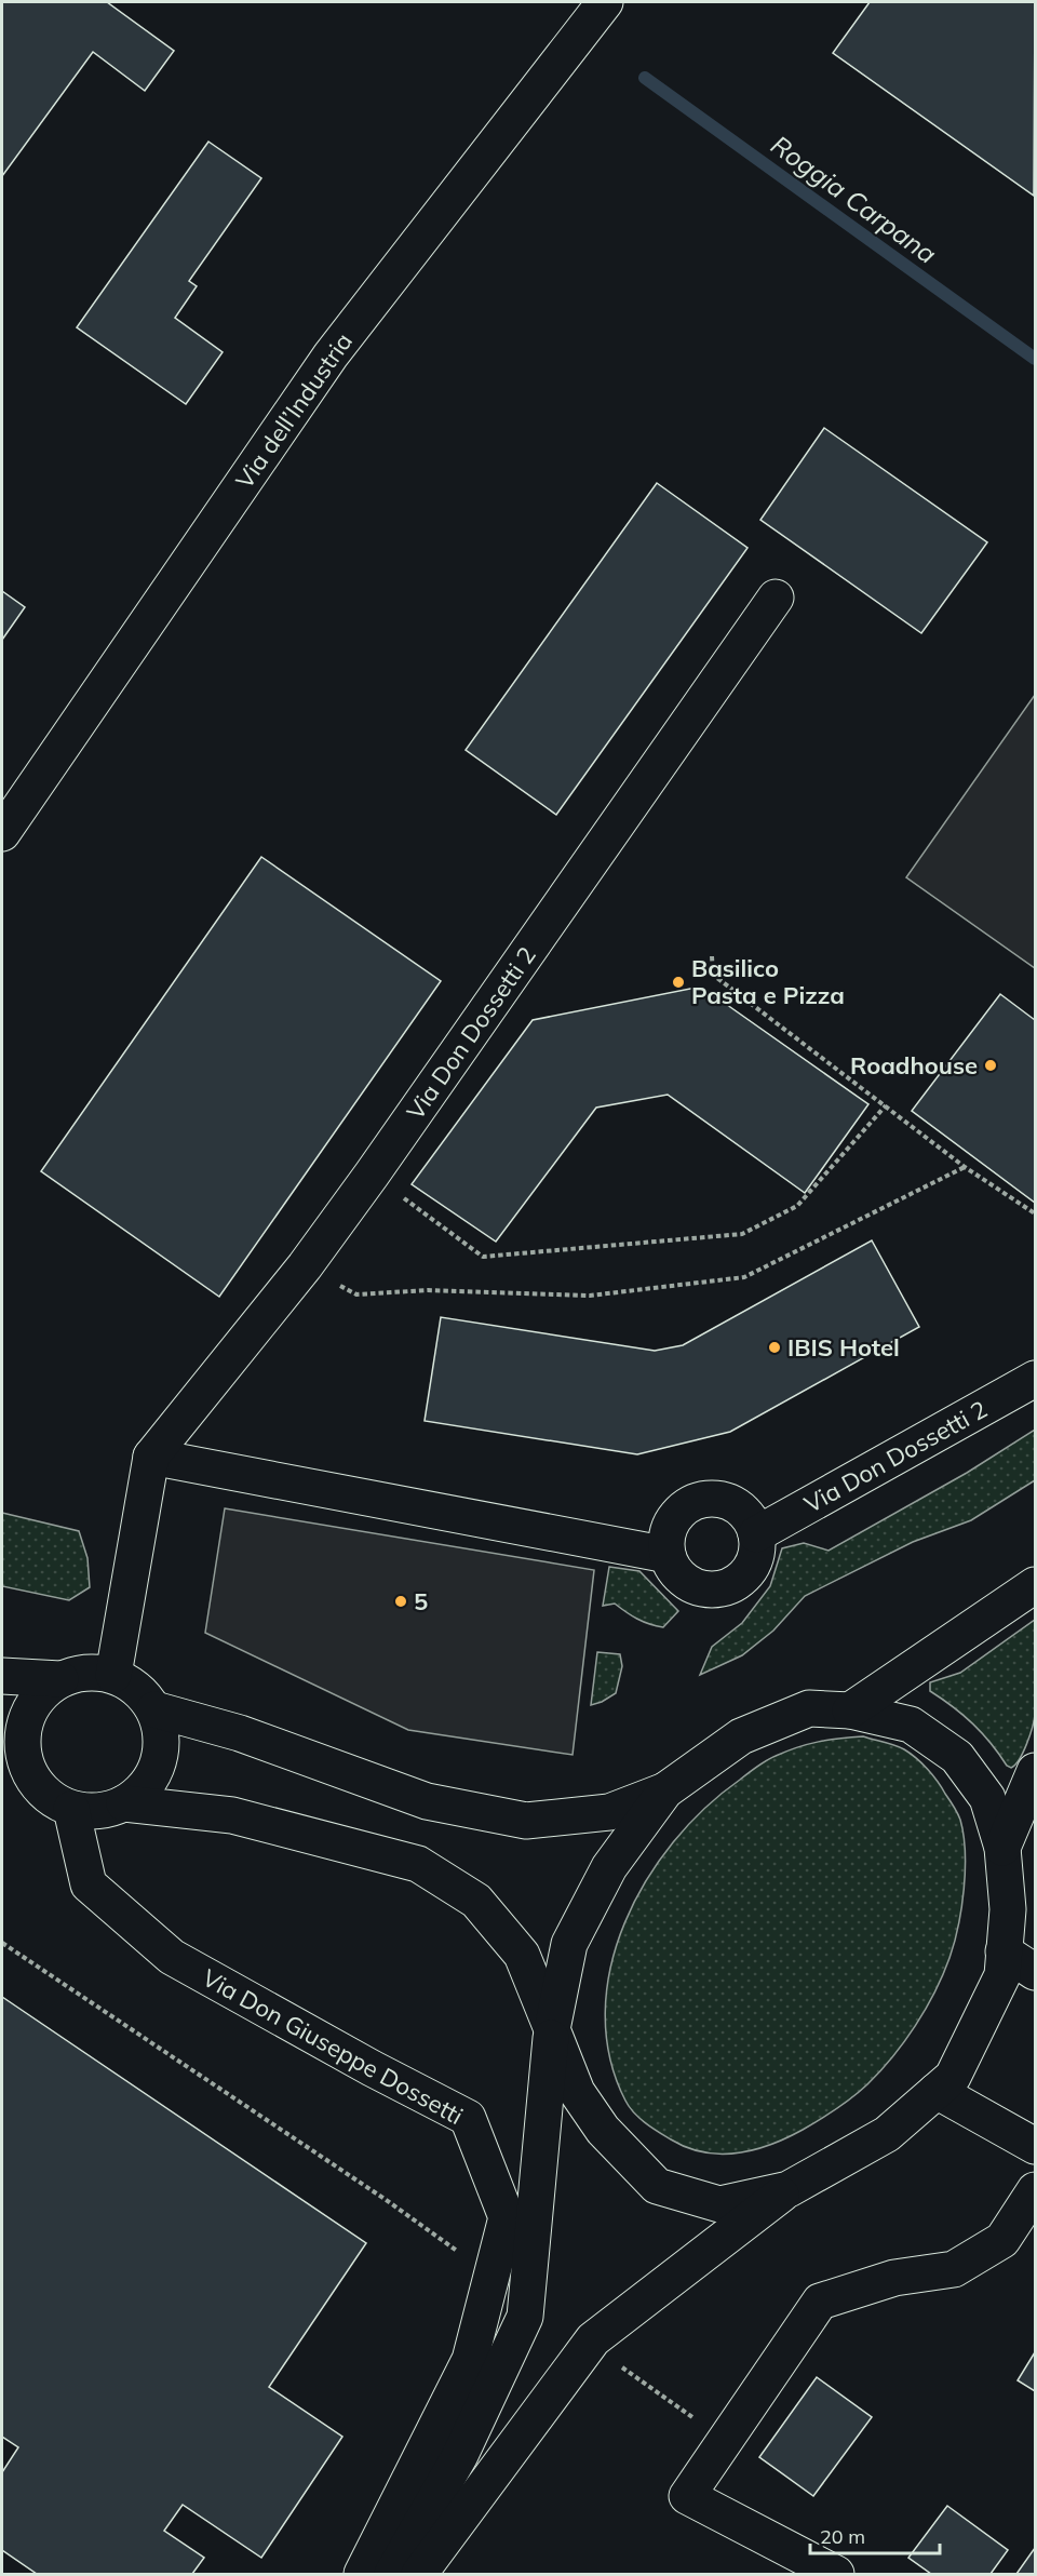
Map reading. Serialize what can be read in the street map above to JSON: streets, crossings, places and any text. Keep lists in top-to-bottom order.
{
  "streets": {
    "street": ["Via dell’Industria", "Via Don Dossetti 2", "Via Don Giuseppe Dossetti"]
  },
  "crossings": [
    ["Via Don Dossetti 2", "Via Don Giuseppe Dossetti"]
  ],
  "water": ["Roggia Carpana"],
  "places": [
    "Basilico Pasta e Pizza",
    "Roadhouse",
    "IBIS Hotel",
    "5"
  ],
  "scale_bar": "20 m"
}
